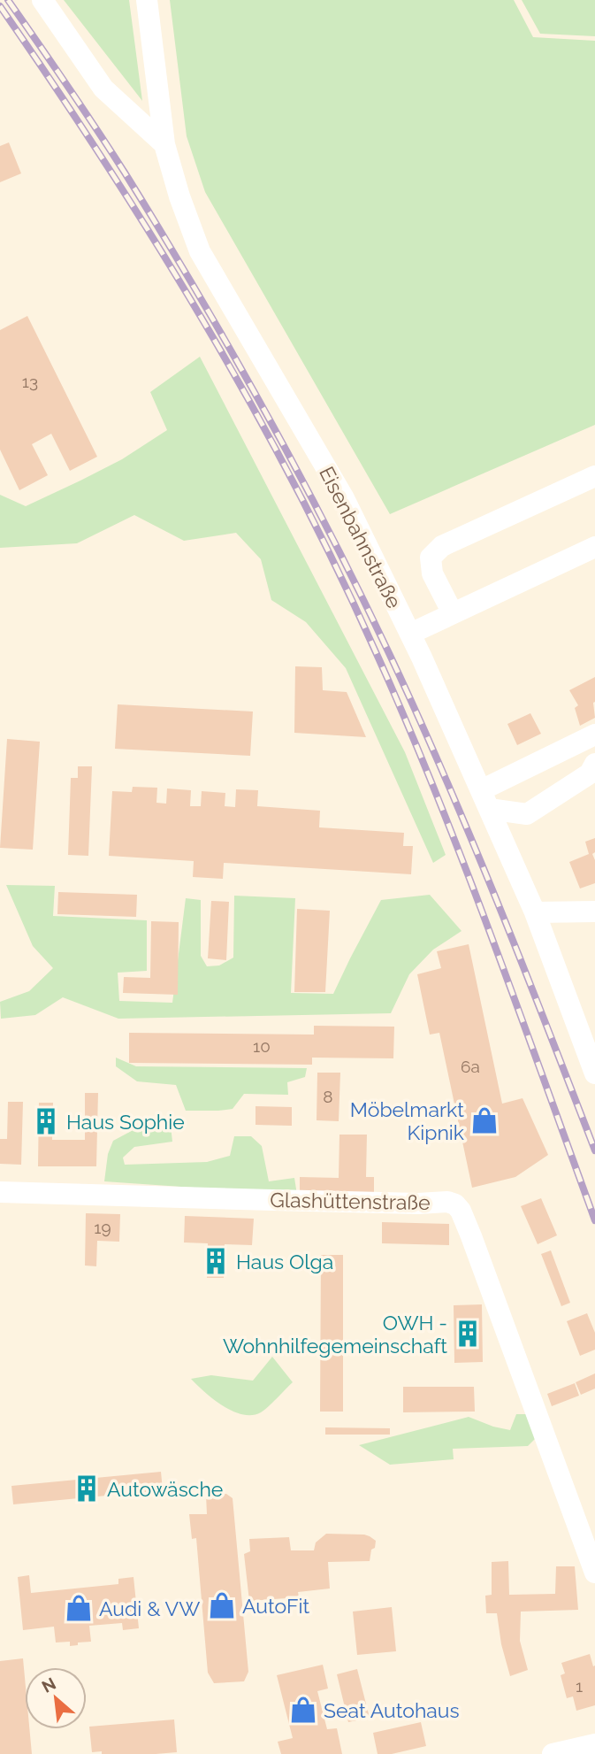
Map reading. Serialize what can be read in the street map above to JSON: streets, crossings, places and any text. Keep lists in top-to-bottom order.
{
  "streets": {
    "street": ["Eisenbahnstraße", "Glashüttenstraße"]
  },
  "places": {
    "shop": [
      "Möbelmarkt Kipnik",
      "AutoFit",
      "Audi & VW",
      "Seat Autohaus"
    ],
    "building": [
      "Haus Sophie",
      "Haus Olga",
      "OWH - Wohnhilfegemeinschaft",
      "Autowäsche"
    ]
  },
  "house_numbers": [
    "13",
    "10",
    "6a",
    "8",
    "19",
    "1"
  ],
  "north": "top left"
}
